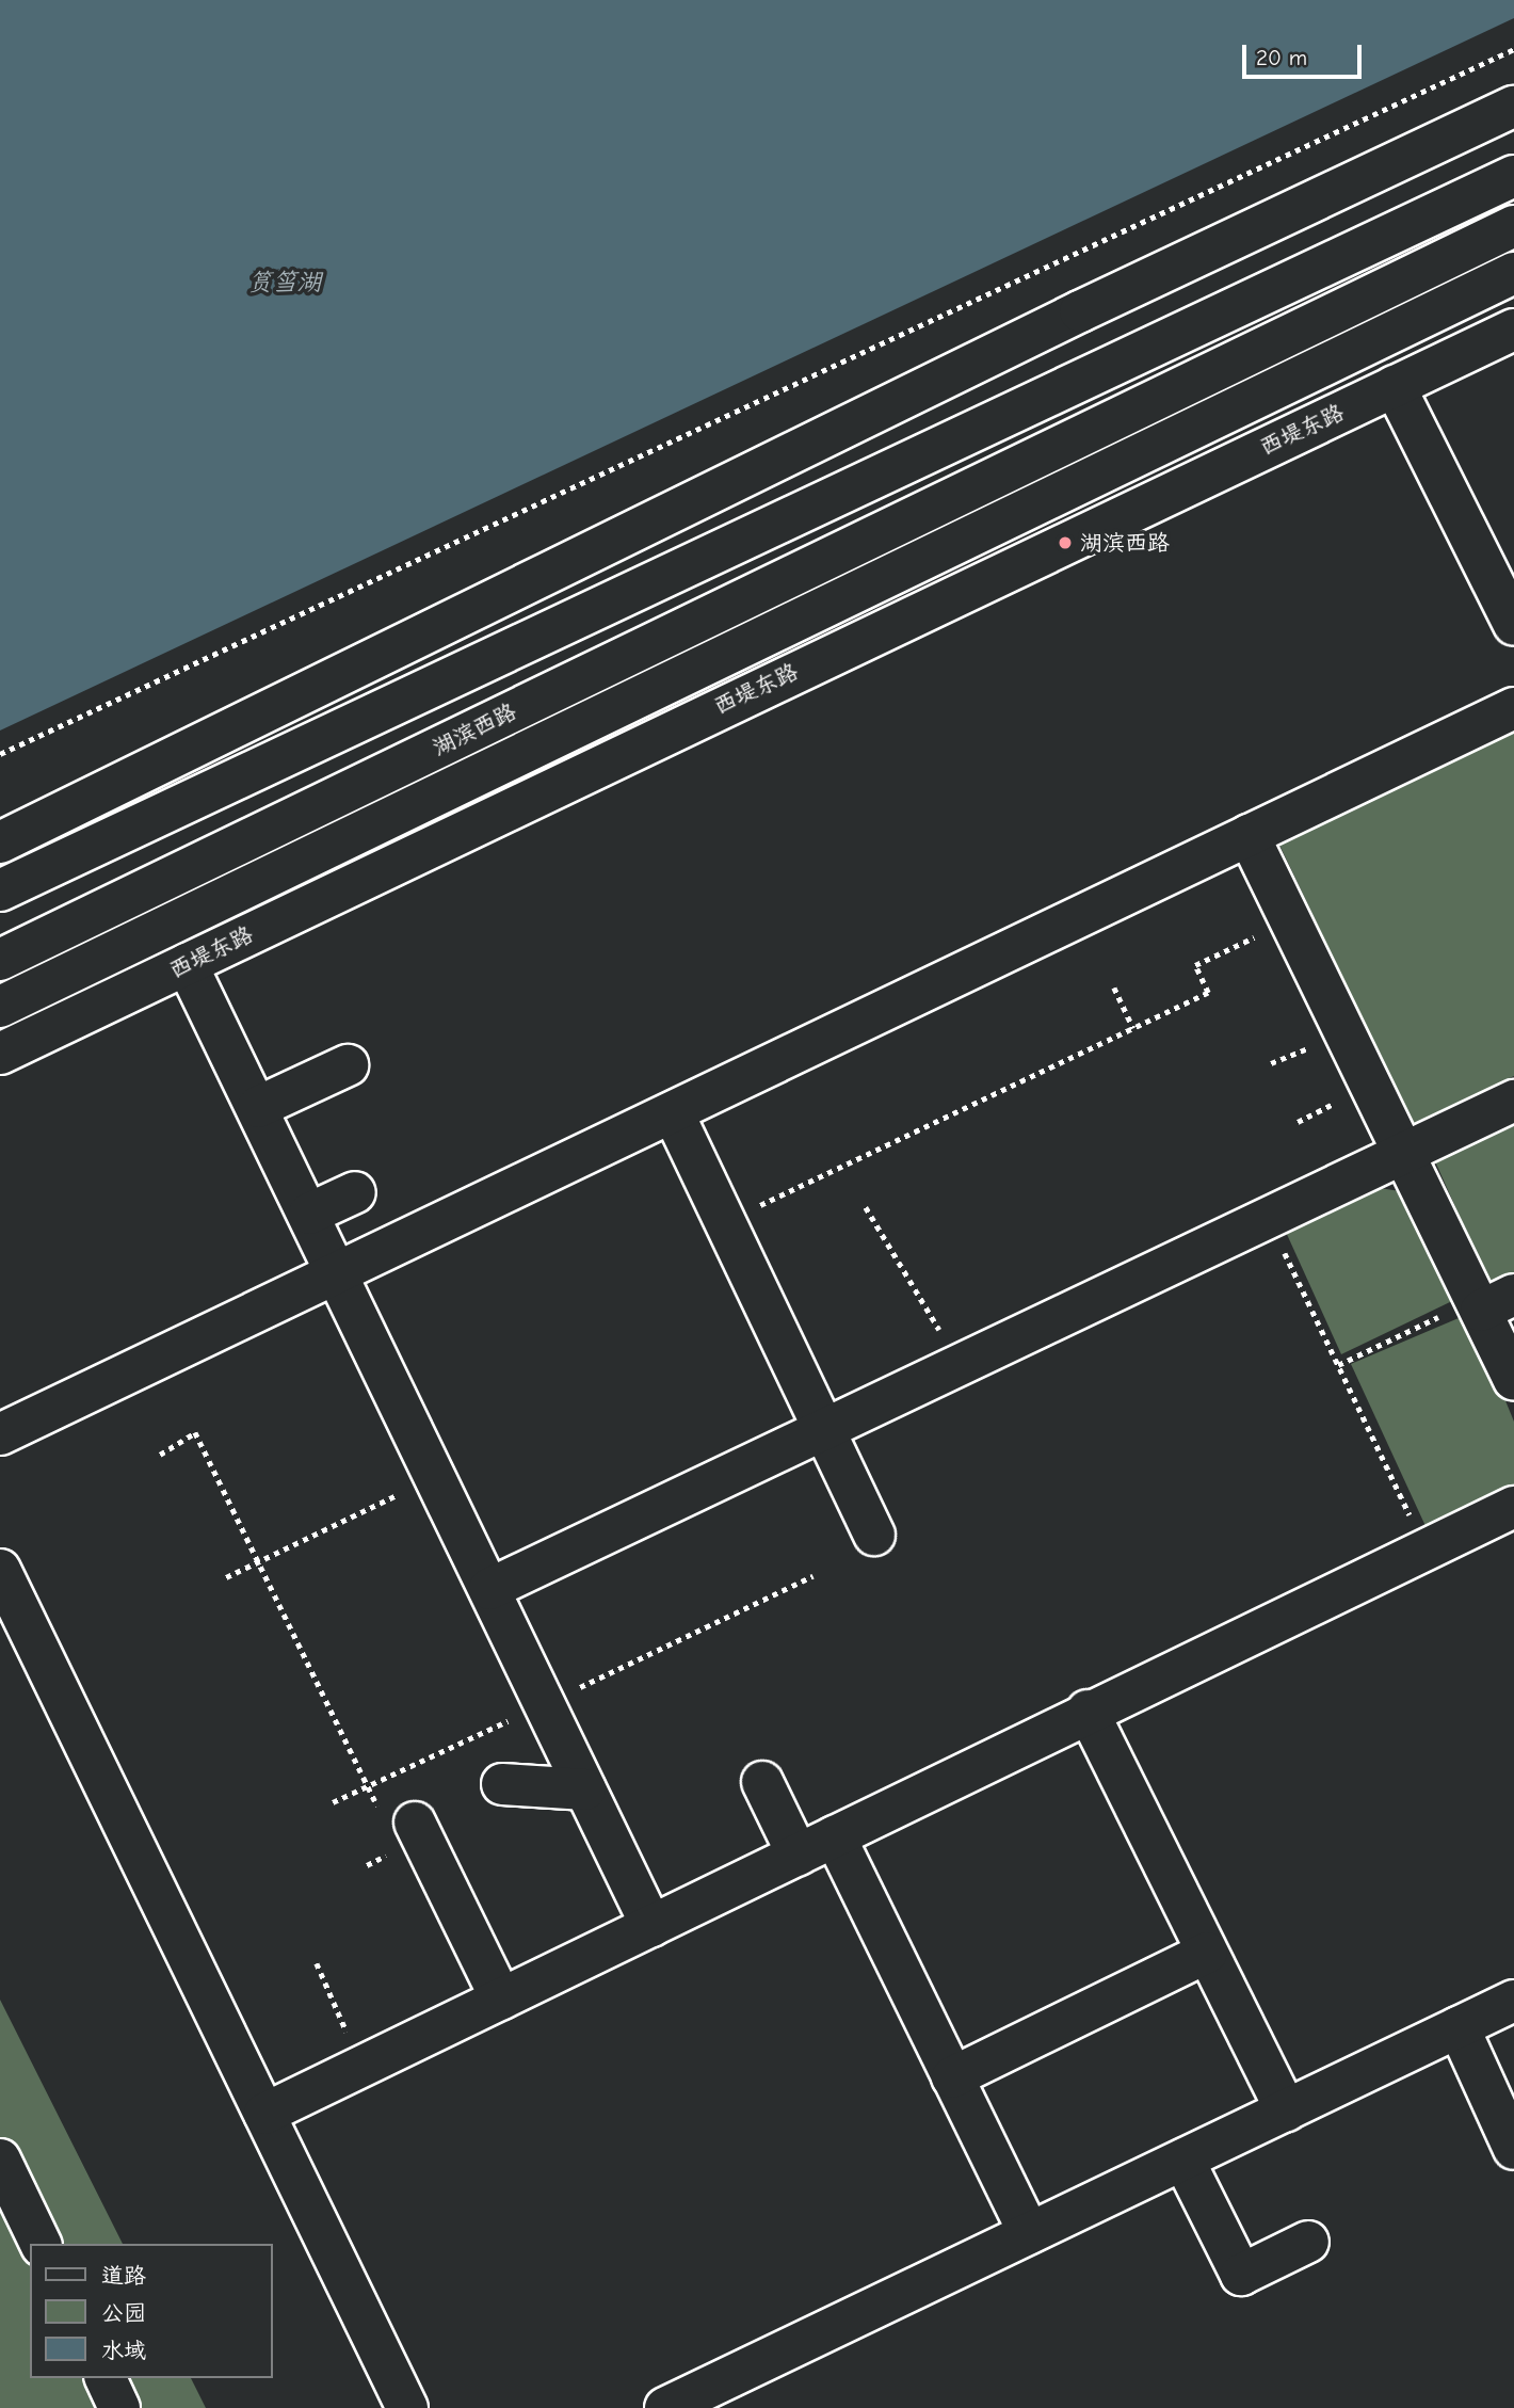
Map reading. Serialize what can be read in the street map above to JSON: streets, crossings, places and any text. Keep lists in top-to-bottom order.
{
  "streets": {
    "main road": ["西堤东路", "湖滨西路"]
  },
  "water": ["筼筜湖"],
  "places": ["湖滨西路"],
  "legend": ["道路", "公园", "水域"],
  "scale_bar": "20 m"
}
